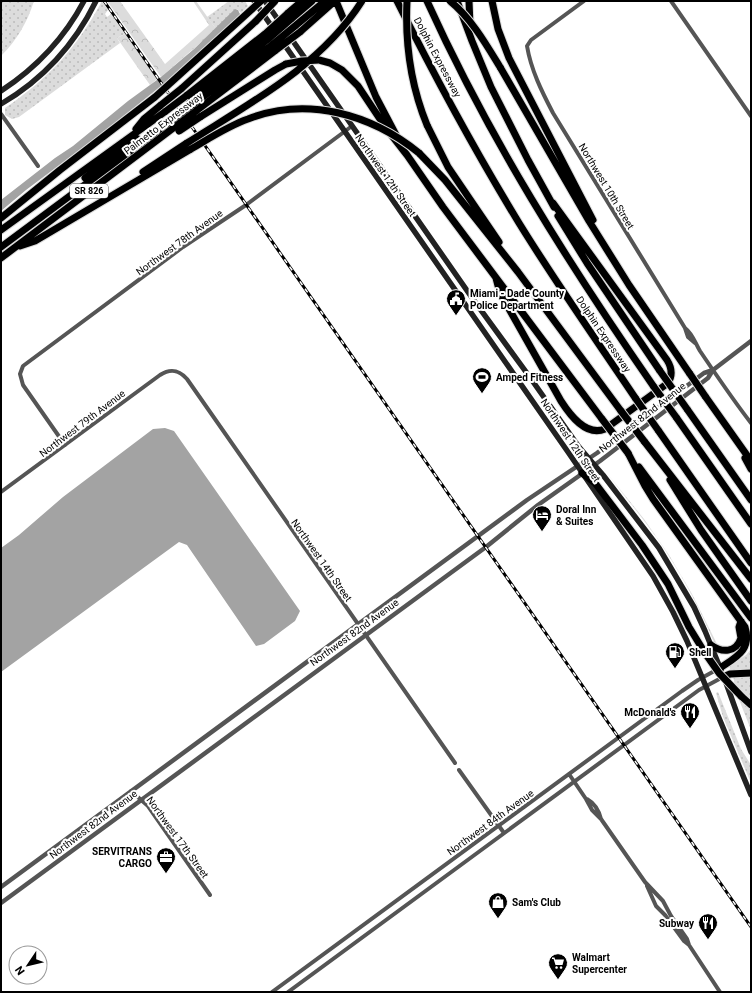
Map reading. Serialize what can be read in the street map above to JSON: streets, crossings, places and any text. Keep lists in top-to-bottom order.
{
  "streets": {
    "highway": ["Dolphin Expressway", "Palmetto Expressway", "SR 826"],
    "main road": ["Northwest 12th Street"],
    "street": [
      "Northwest 10th Street",
      "Northwest 78th Avenue",
      "Northwest 82nd Avenue",
      "Northwest 79th Avenue",
      "Northwest 14th Street",
      "Northwest 84th Avenue",
      "Northwest 17th Street"
    ]
  },
  "crossings": [
    ["Northwest 12th Street", "Northwest 78th Avenue"],
    ["Northwest 12th Street", "Northwest 82nd Avenue"],
    ["Northwest 12th Street", "Northwest 84th Avenue"],
    ["Northwest 10th Street", "Northwest 82nd Avenue"],
    ["Northwest 78th Avenue", "Northwest 79th Avenue"],
    ["Northwest 82nd Avenue", "Northwest 14th Street"],
    ["Northwest 82nd Avenue", "Northwest 17th Street"],
    ["Northwest 79th Avenue", "Northwest 14th Street"]
  ],
  "places": {
    "public building": ["Miami - Dade County Police Department"],
    "sports": ["Amped Fitness"],
    "hotel": ["Doral Inn & Suites"],
    "fuel station": ["Shell"],
    "restaurant": ["McDonald's", "Subway"],
    "office": ["SERVITRANS CARGO"],
    "shop": ["Sam's Club"],
    "supermarket": ["Walmart Supercenter"]
  },
  "north": "bottom left"
}
